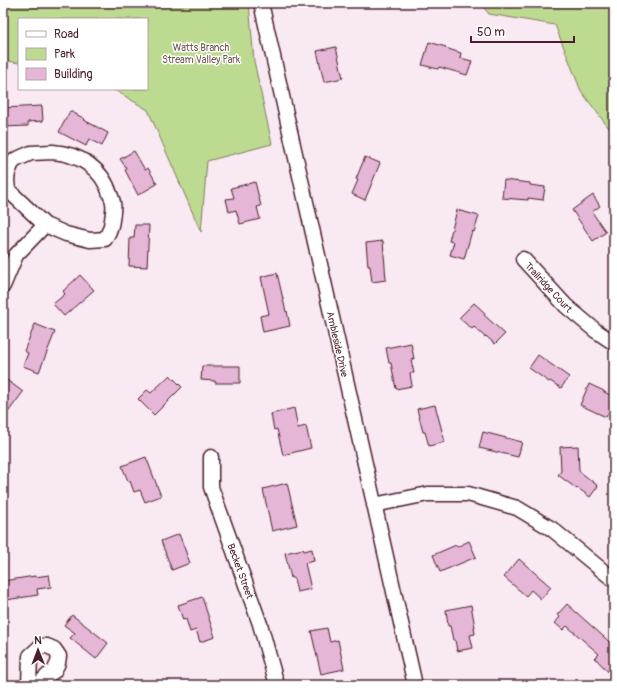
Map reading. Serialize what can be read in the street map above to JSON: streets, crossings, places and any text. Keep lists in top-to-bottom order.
{
  "streets": {
    "street": ["Trailridge Court", "Ambleside Drive", "Becket Street"]
  },
  "parks": ["Watts Branch Stream Valley Park"],
  "legend": ["Road", "Park", "Building"],
  "scale_bar": "50 m",
  "north": "top"
}
